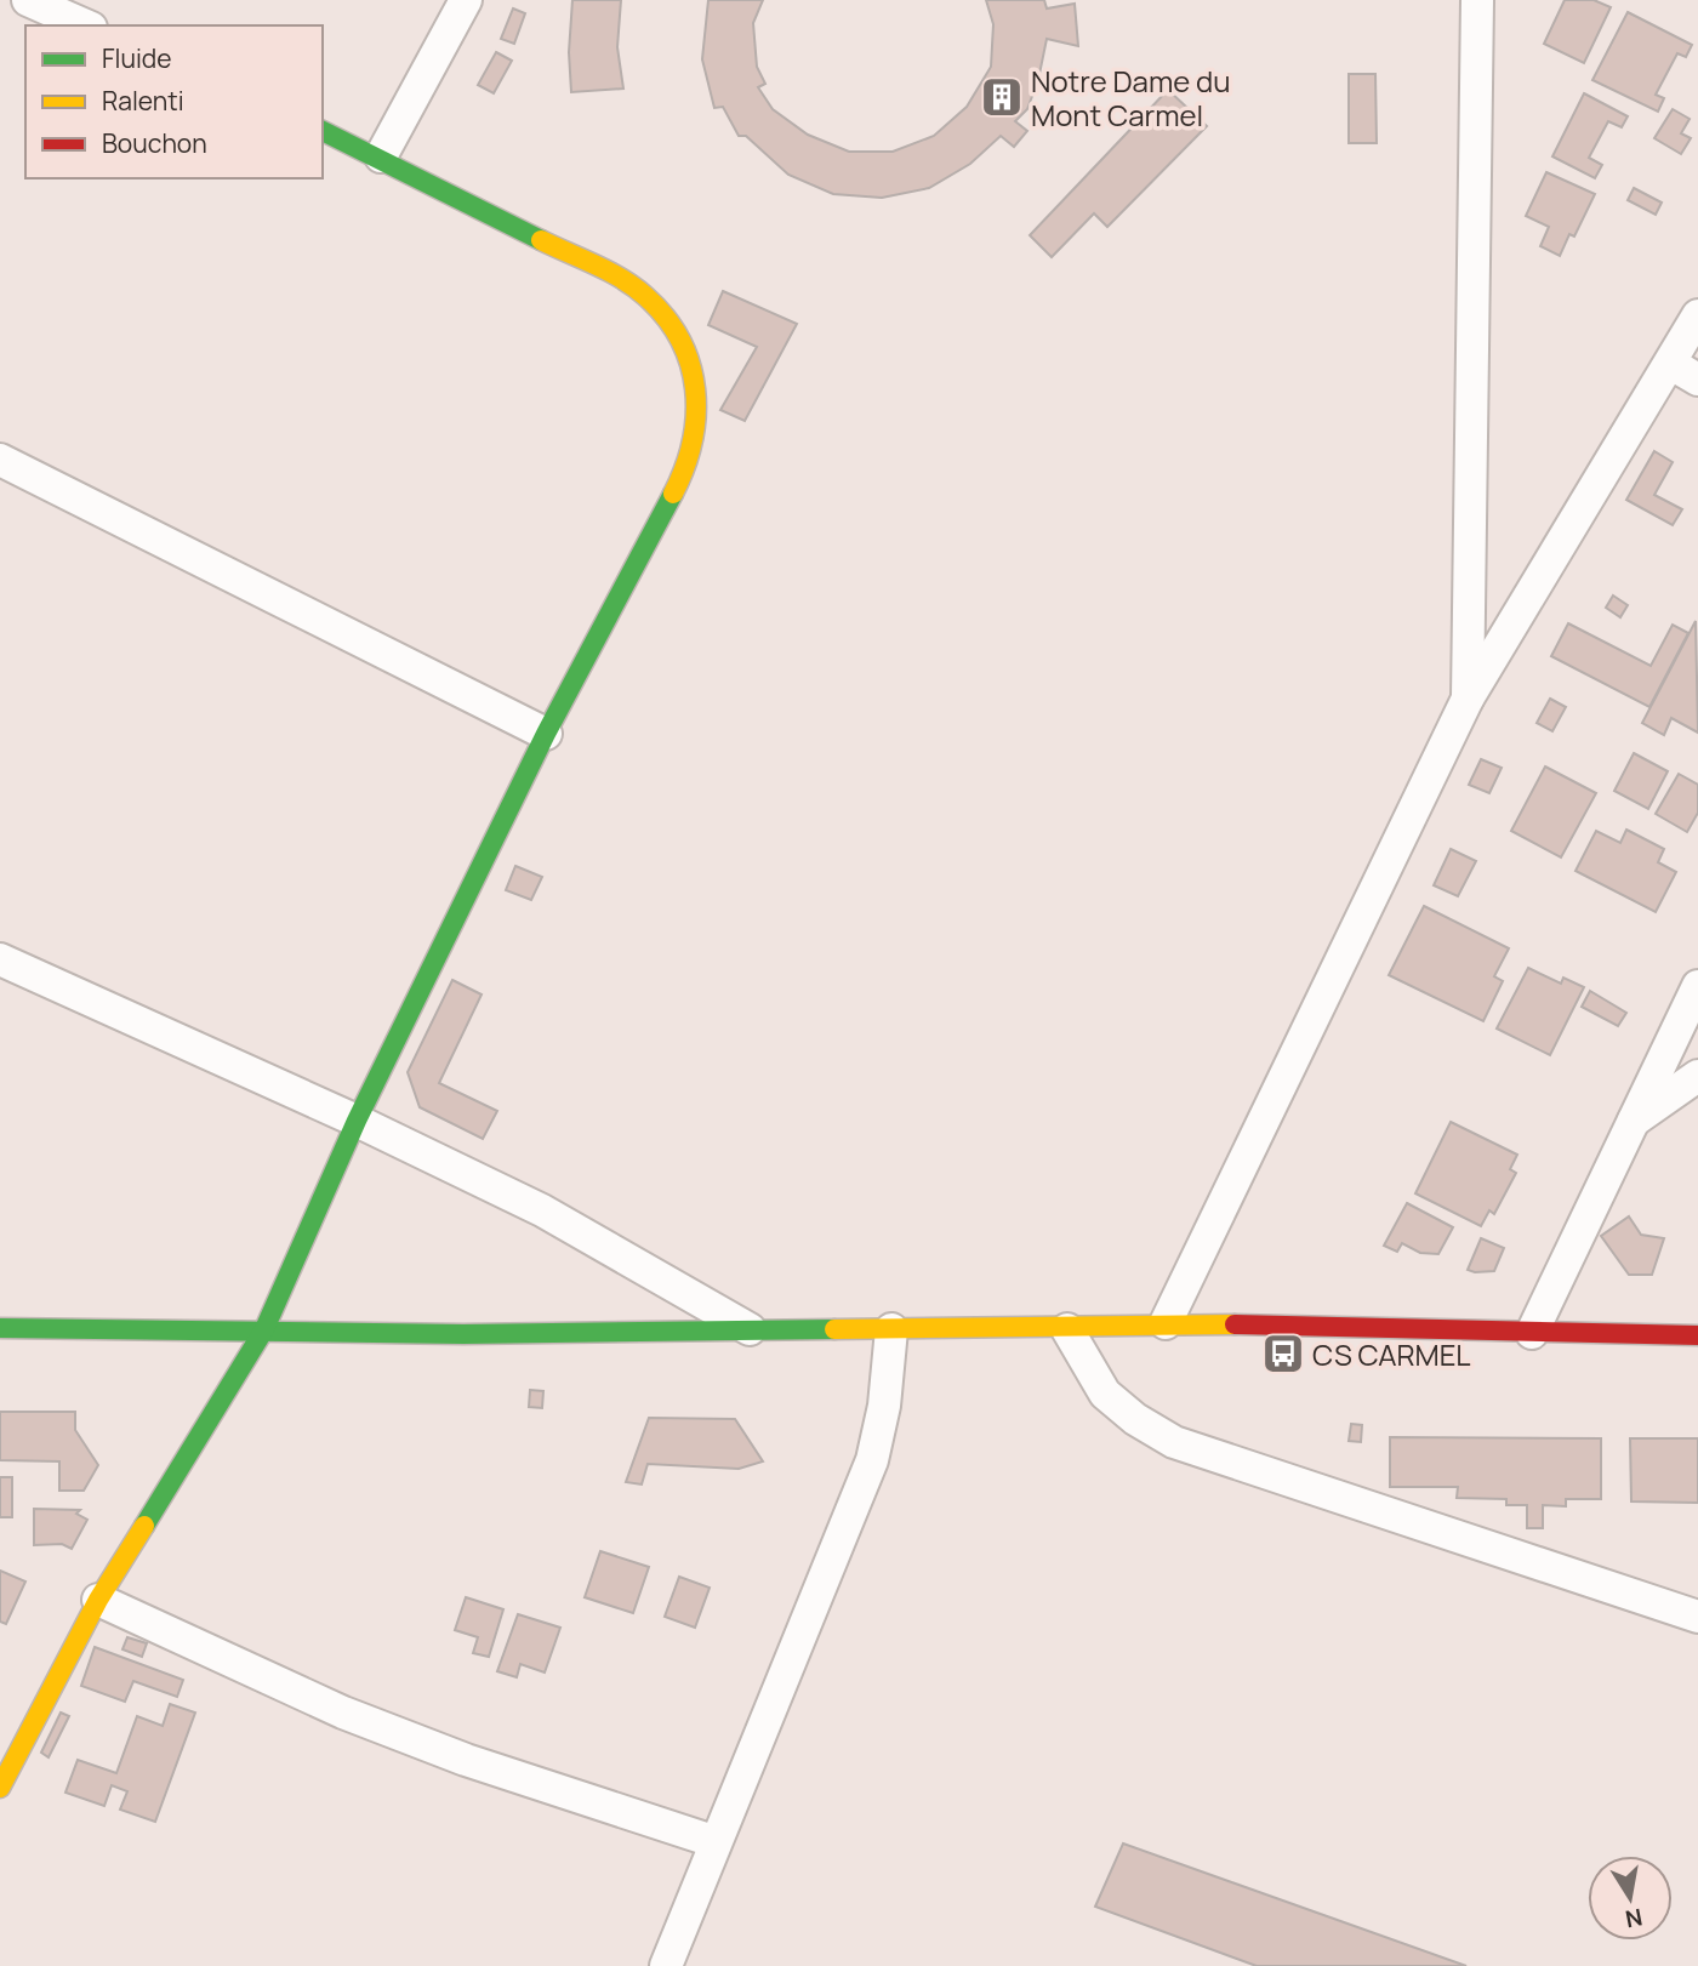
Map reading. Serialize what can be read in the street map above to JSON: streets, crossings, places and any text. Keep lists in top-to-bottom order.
{
  "places": {
    "building": ["Notre Dame du Mont Carmel"],
    "bus stop": ["CS CARMEL"]
  },
  "legend": ["Fluide", "Ralenti", "Bouchon"],
  "north": "bottom"
}
